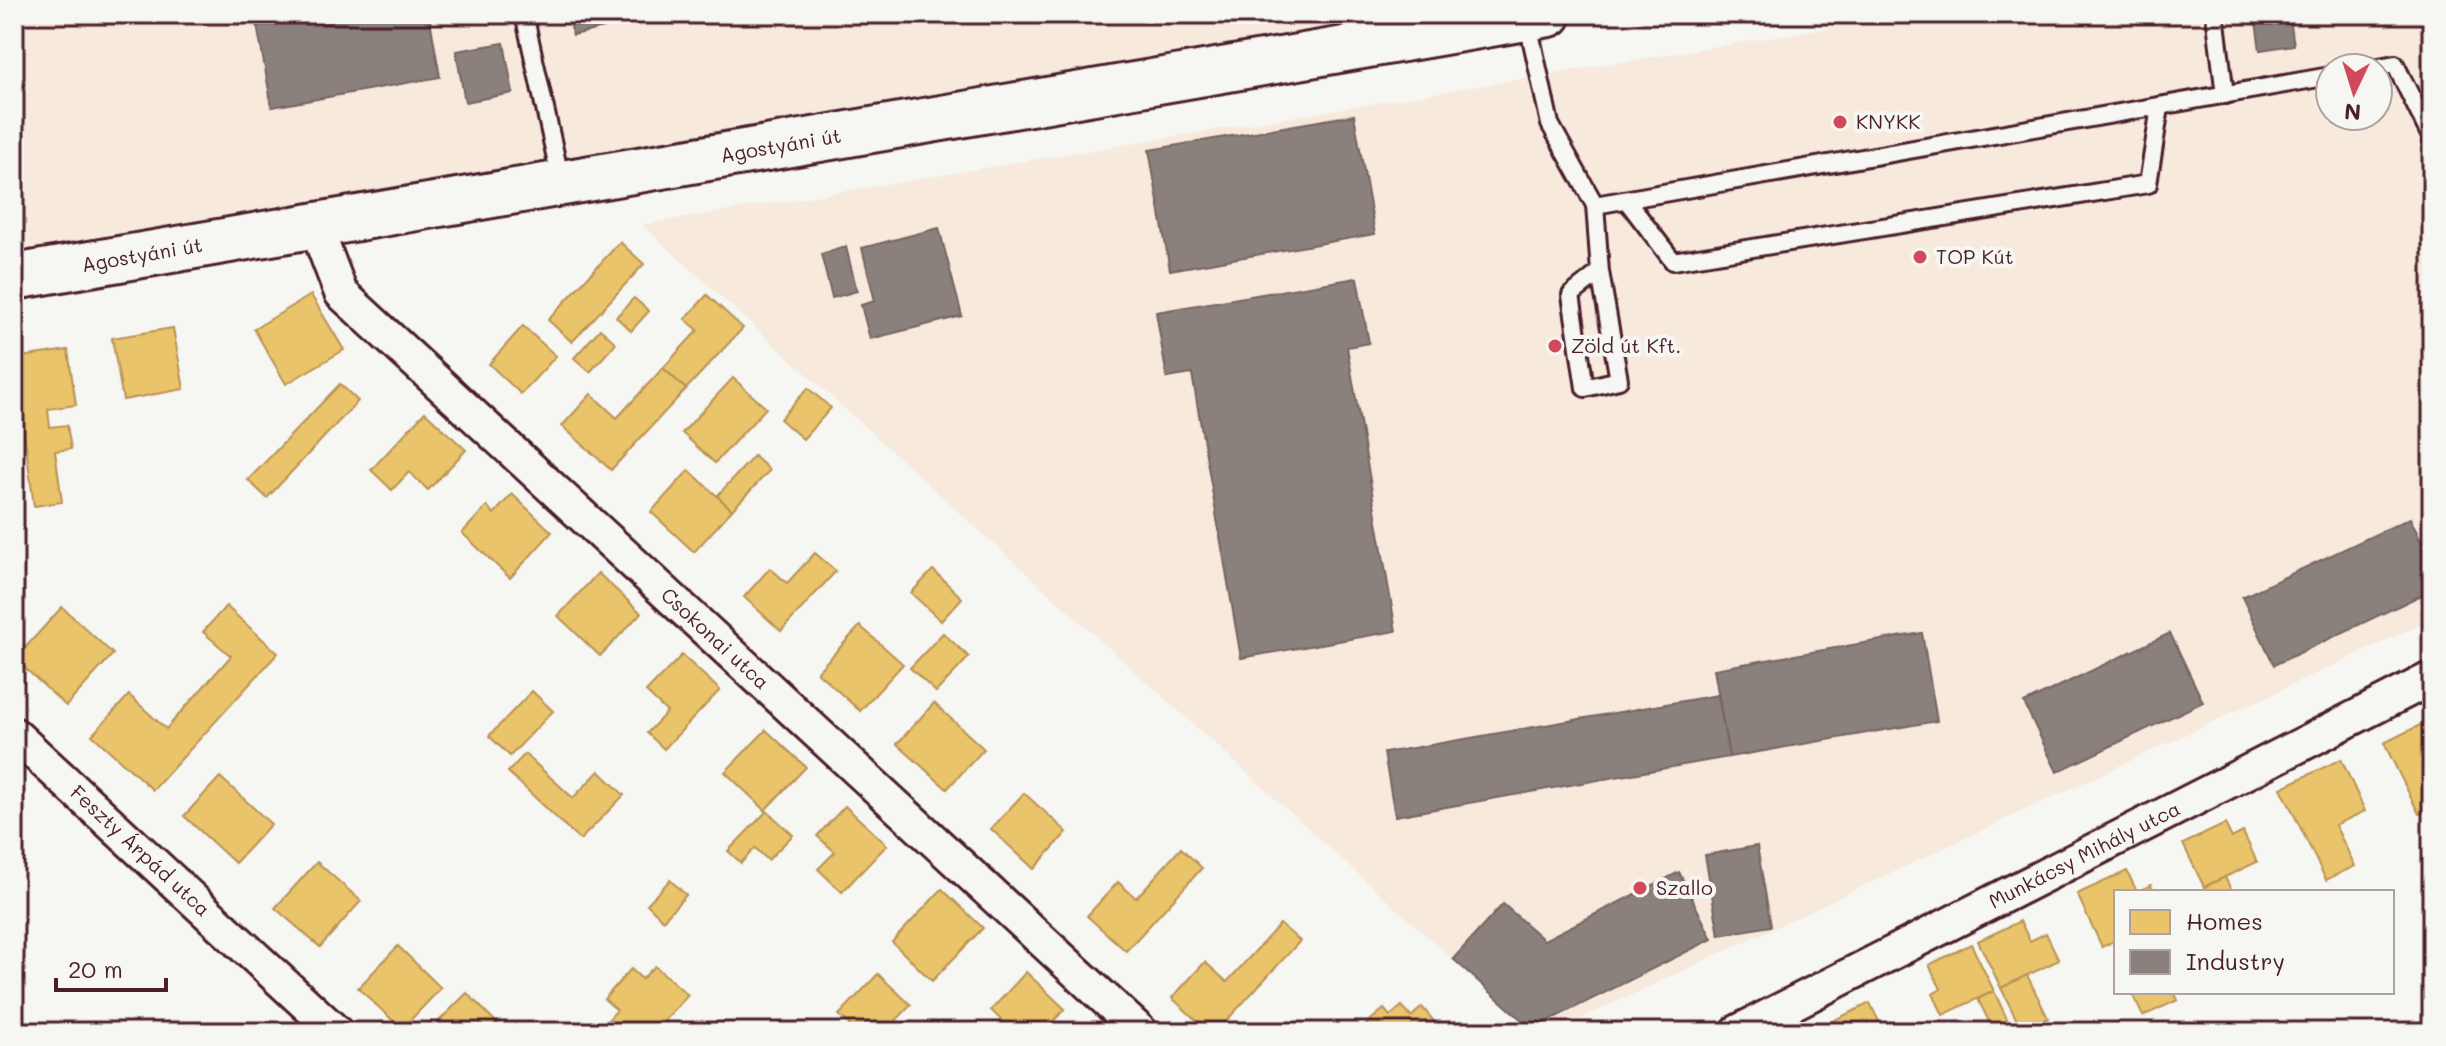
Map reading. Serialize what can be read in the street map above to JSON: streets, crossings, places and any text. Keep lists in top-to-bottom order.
{
  "streets": {
    "main road": ["Agostyáni út"],
    "street": ["Csokonai utca", "Feszty Árpád utca", "Munkácsy Mihály utca"]
  },
  "crossings": [
    ["Agostyáni út", "Csokonai utca"]
  ],
  "places": [
    "KNYKK",
    "TOP Kút",
    "Zöld út Kft.",
    "Szallo"
  ],
  "legend": ["Homes", "Industry"],
  "scale_bar": "20 m",
  "north": "bottom"
}
